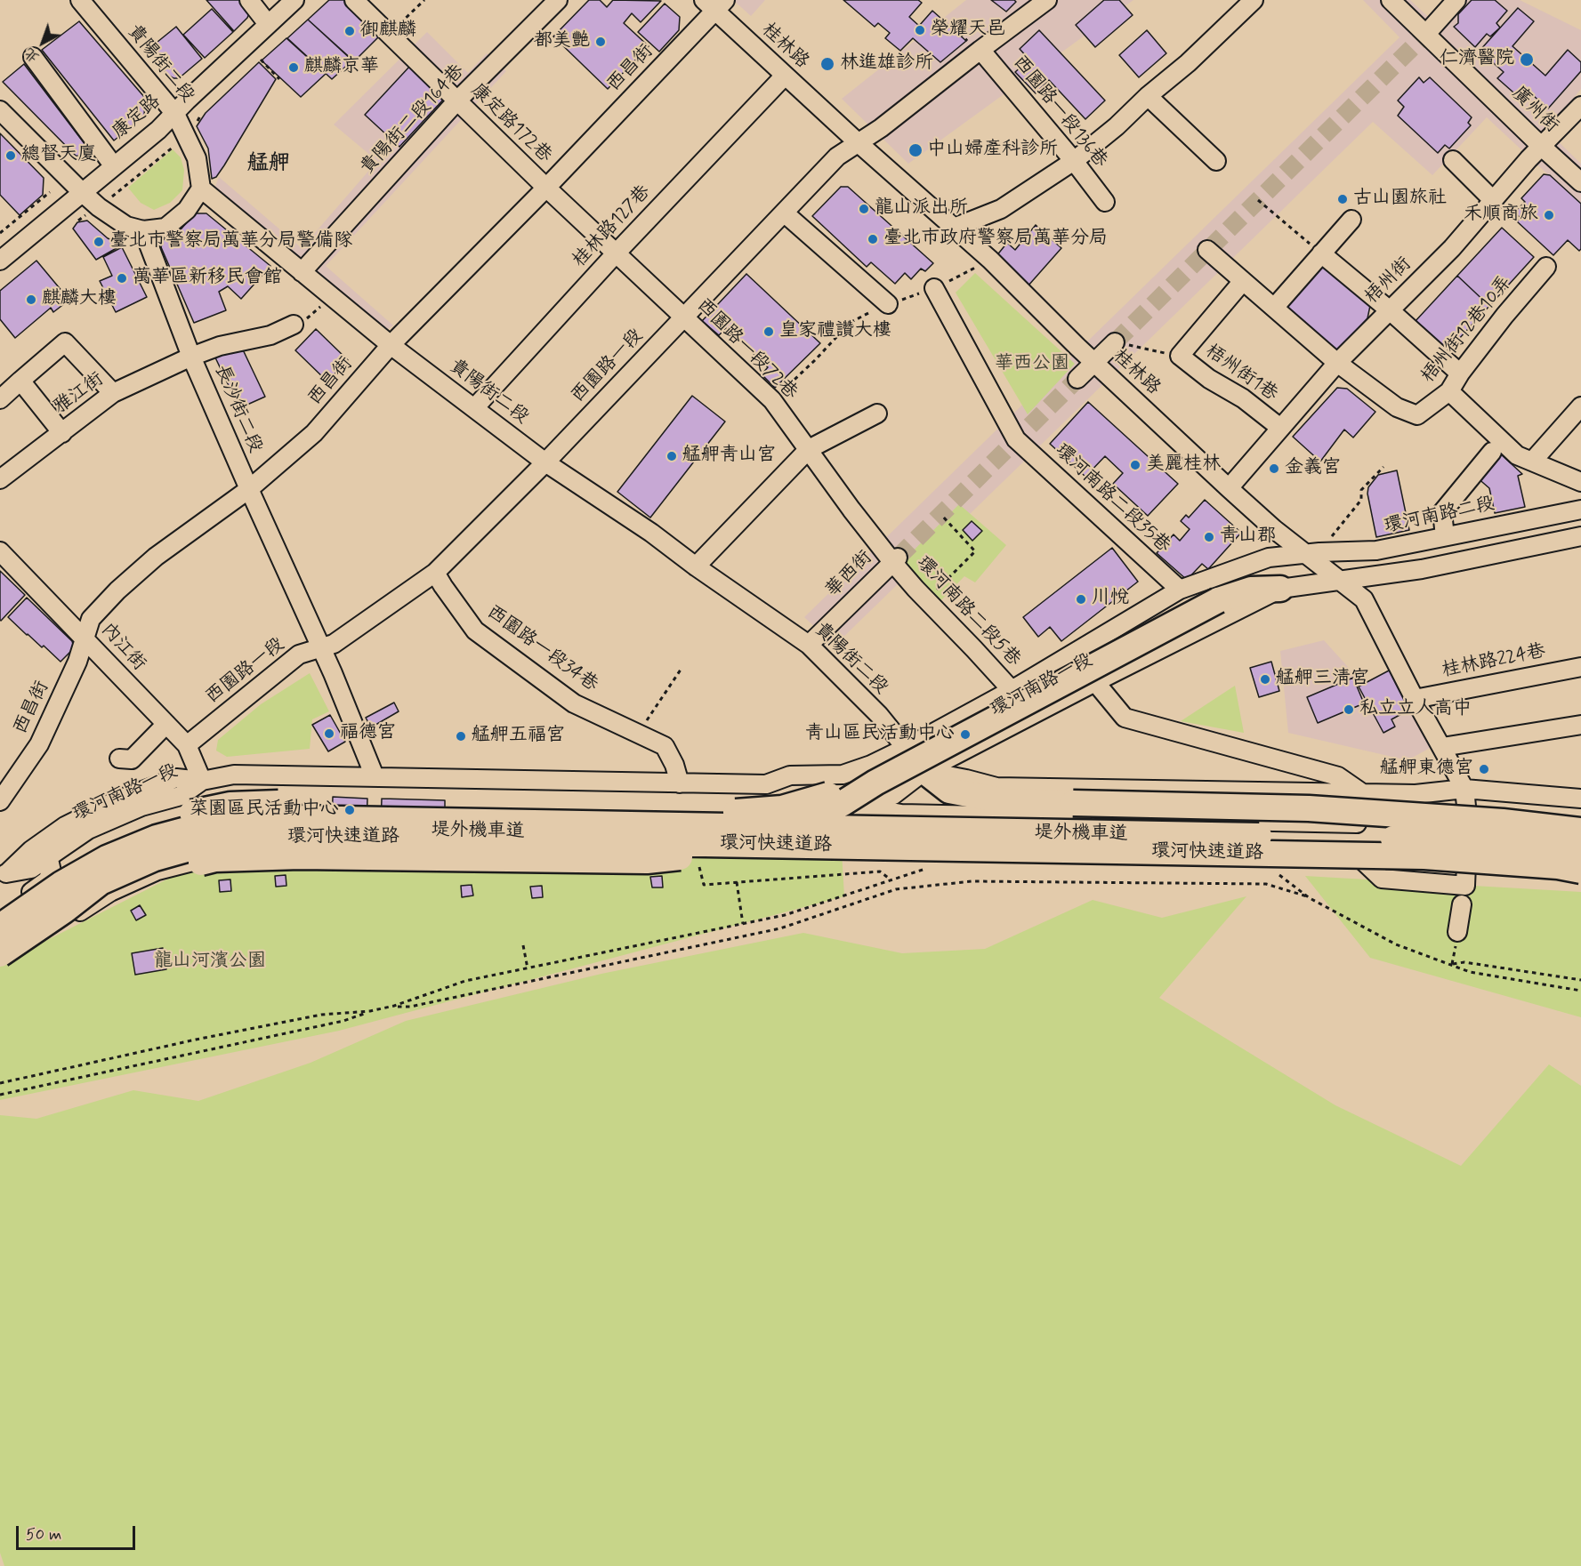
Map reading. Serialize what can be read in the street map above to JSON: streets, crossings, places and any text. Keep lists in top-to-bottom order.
{
  "streets": {
    "highway": ["環河快速道路"],
    "street": [
      "桂林路",
      "貴陽街二段",
      "西昌街",
      "廣州街",
      "西園路一段136巷",
      "康定路",
      "貴陽街二段164巷",
      "康定路172巷",
      "桂林路127巷",
      "梧州街",
      "梧州街12巷10弄",
      "西園路一段72巷",
      "西園路一段",
      "梧州街1巷",
      "雅江街",
      "長沙街二段",
      "環河南路二段35巷",
      "環河南路二段",
      "華西街",
      "環河南路二段5巷",
      "內江街",
      "西園路一段34巷",
      "桂林路224巷",
      "環河南路一段",
      "堤外機車道"
    ]
  },
  "crossings": [
    ["桂林路", "西昌街"],
    ["桂林路", "桂林路127巷"],
    ["桂林路", "梧州街"],
    ["桂林路", "西園路一段"],
    ["桂林路", "環河南路二段"],
    ["桂林路", "桂林路224巷"],
    ["桂林路", "環河南路一段"],
    ["桂林路", "堤外機車道"],
    ["貴陽街二段", "西昌街"],
    ["貴陽街二段", "康定路"],
    ["貴陽街二段", "貴陽街二段164巷"],
    ["貴陽街二段", "桂林路127巷"],
    ["貴陽街二段", "西園路一段"],
    ["貴陽街二段", "華西街"],
    ["貴陽街二段", "環河南路一段"],
    ["西昌街", "康定路172巷"],
    ["西昌街", "西園路一段72巷"],
    ["西昌街", "長沙街二段"],
    ["西昌街", "內江街"],
    ["廣州街", "梧州街"],
    ["西園路一段136巷", "西園路一段"],
    ["貴陽街二段164巷", "康定路172巷"],
    ["康定路172巷", "西園路一段72巷"],
    ["桂林路127巷", "西園路一段72巷"],
    ["梧州街", "梧州街12巷10弄"],
    ["梧州街", "梧州街1巷"],
    ["西園路一段72巷", "西園路一段"],
    ["西園路一段72巷", "華西街"],
    ["西園路一段72巷", "環河南路二段5巷"],
    ["西園路一段", "長沙街二段"],
    ["西園路一段", "內江街"],
    ["西園路一段", "西園路一段34巷"],
    ["雅江街", "長沙街二段"],
    ["長沙街二段", "環河南路一段"],
    ["環河南路二段35巷", "環河南路一段"],
    ["環河南路二段", "環河南路一段"],
    ["華西街", "環河南路二段5巷"],
    ["環河南路二段5巷", "環河南路一段"],
    ["內江街", "環河南路一段"],
    ["西園路一段34巷", "環河南路一段"],
    ["堤外機車道", "環河快速道路"]
  ],
  "districts": ["艋舺"],
  "parks": ["華西公園", "龍山河濱公園"],
  "places": [
    "榮耀天邑",
    "御麒麟",
    "都美艷",
    "仁濟醫院",
    "林進雄診所",
    "麒麟京華",
    "中山婦產科診所",
    "總督天廈",
    "古山園旅社",
    "龍山派出所",
    "禾順商旅",
    "臺北市政府警察局萬華分局",
    "臺北市警察局萬華分局警備隊",
    "萬華區新移民會館",
    "麒麟大樓",
    "皇家禮讚大樓",
    "艋舺青山宮",
    "美麗桂林",
    "金義宮",
    "青山郡",
    "川悅",
    "艋舺三清宮",
    "私立立人高中",
    "福德宮",
    "青山區民活動中心",
    "艋舺五福宮",
    "艋舺東德宮",
    "菜園區民活動中心"
  ],
  "scale_bar": "50 m",
  "north": "bottom left"
}
